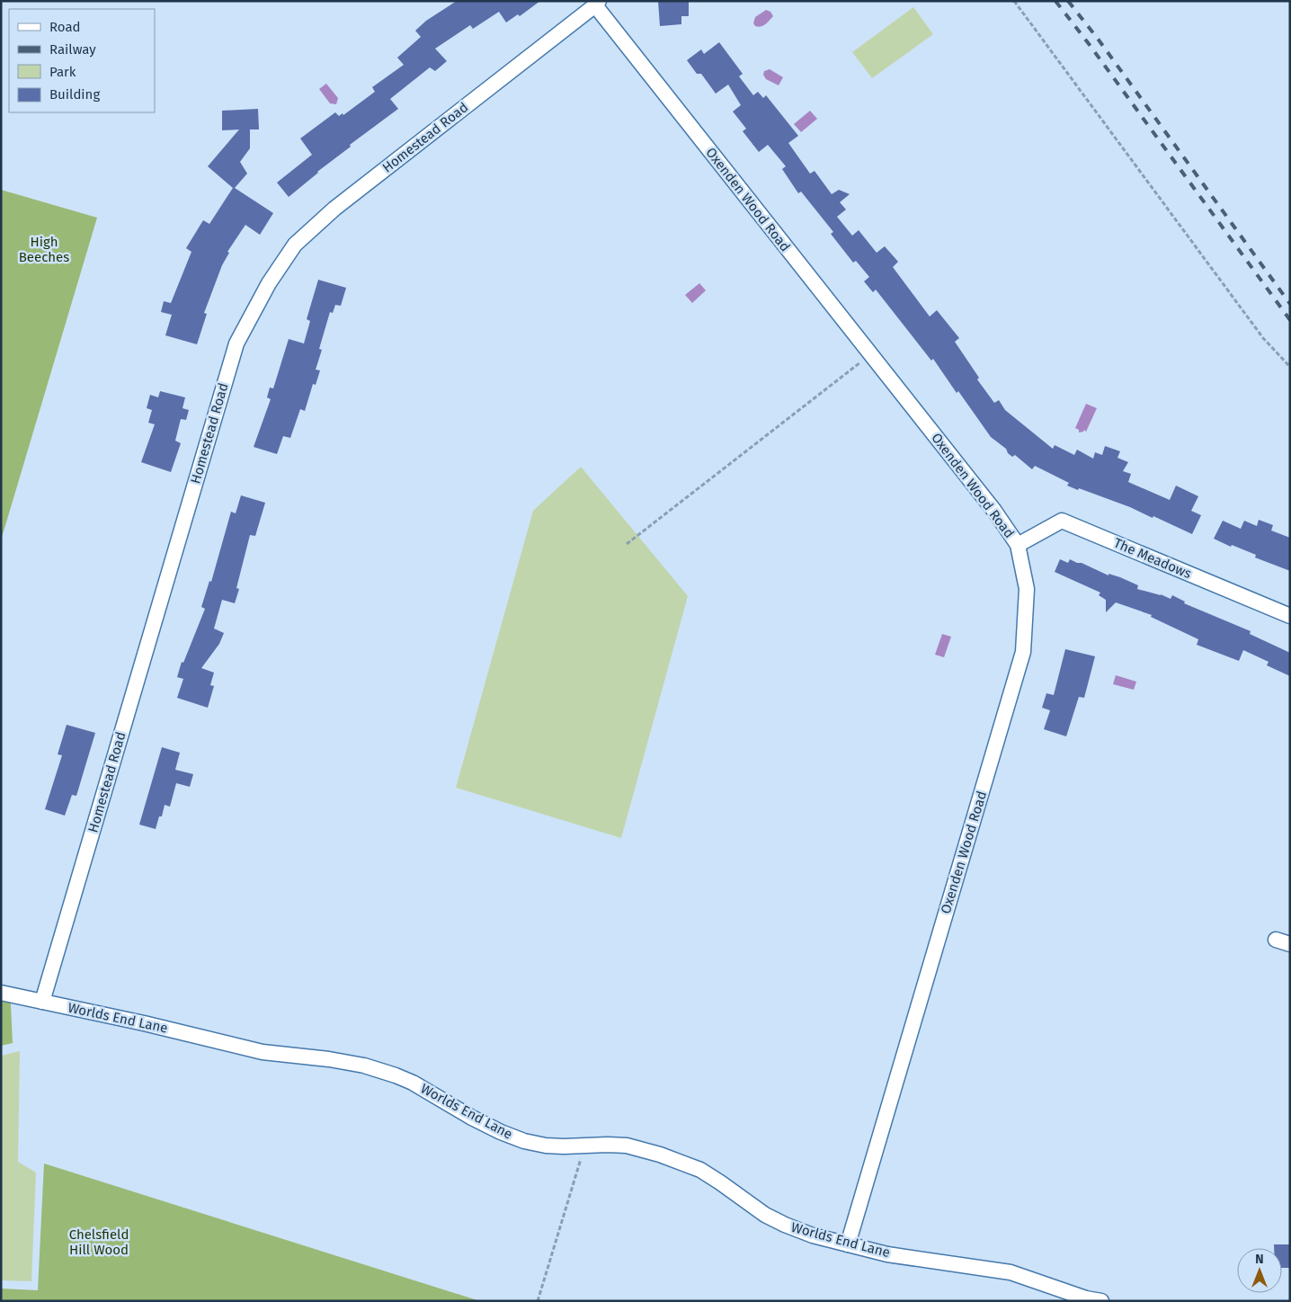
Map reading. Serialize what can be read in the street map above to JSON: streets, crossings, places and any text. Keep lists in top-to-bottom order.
{
  "streets": {
    "street": [
      "Homestead Road",
      "Oxenden Wood Road",
      "The Meadows",
      "Worlds End Lane"
    ]
  },
  "crossings": [
    ["Homestead Road", "Oxenden Wood Road"],
    ["Homestead Road", "Worlds End Lane"],
    ["Oxenden Wood Road", "The Meadows"],
    ["Oxenden Wood Road", "Worlds End Lane"]
  ],
  "parks": ["High Beeches", "Chelsfield Hill Wood"],
  "legend": [
    "Road",
    "Railway",
    "Park",
    "Building"
  ],
  "north": "top"
}
